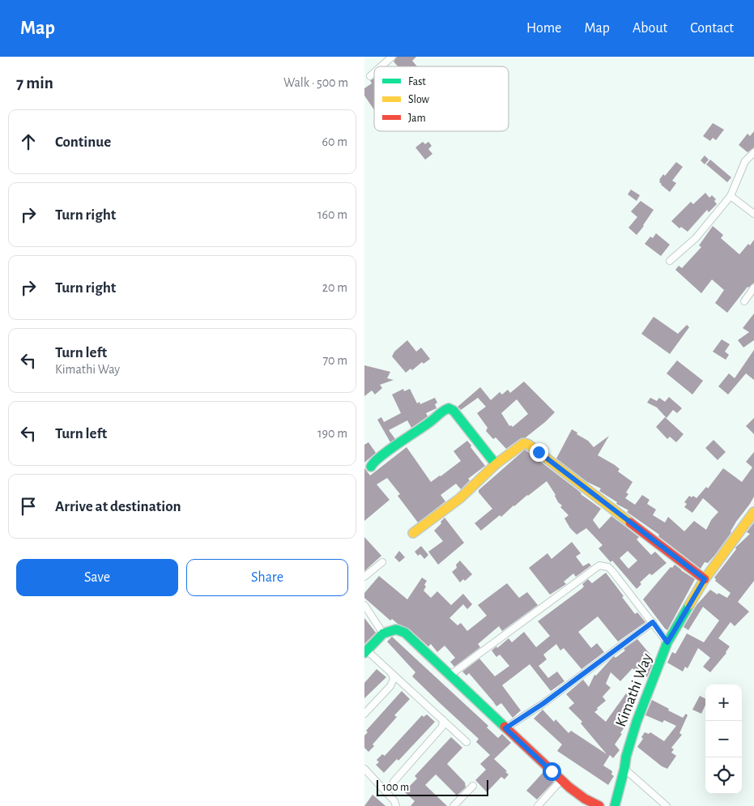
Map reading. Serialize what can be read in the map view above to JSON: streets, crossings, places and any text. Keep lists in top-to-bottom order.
{
  "streets": {
    "street": ["Kimathi Way"]
  },
  "legend": ["Fast", "Slow", "Jam"],
  "scale_bar": "100 m",
  "page": {
    "header": "Map",
    "nav": [
      "Home",
      "Map",
      "About",
      "Contact"
    ],
    "heading": ["7 min", "Walk · 500 m"],
    "list": [
      ["Continue", "60 m"],
      ["Turn right", "160 m"],
      ["Turn right", "20 m"],
      ["Turn left", "Kimathi Way", "70 m"],
      ["Turn left", "190 m"],
      "Arrive at destination"
    ],
    "buttons": ["Save", "Share"],
    "map_buttons": ["+", "−"],
    "scale": "100 m"
  }
}
